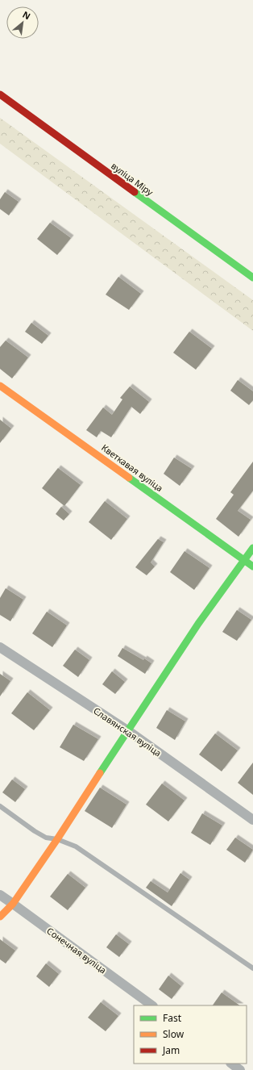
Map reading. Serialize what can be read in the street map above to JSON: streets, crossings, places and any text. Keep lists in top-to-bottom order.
{
  "streets": {
    "street": [
      "вуліца Міру",
      "Кветкавая вуліца",
      "Славянская вуліца",
      "Сонечная вуліца"
    ]
  },
  "legend": ["Fast", "Slow", "Jam"],
  "north": "top right"
}
